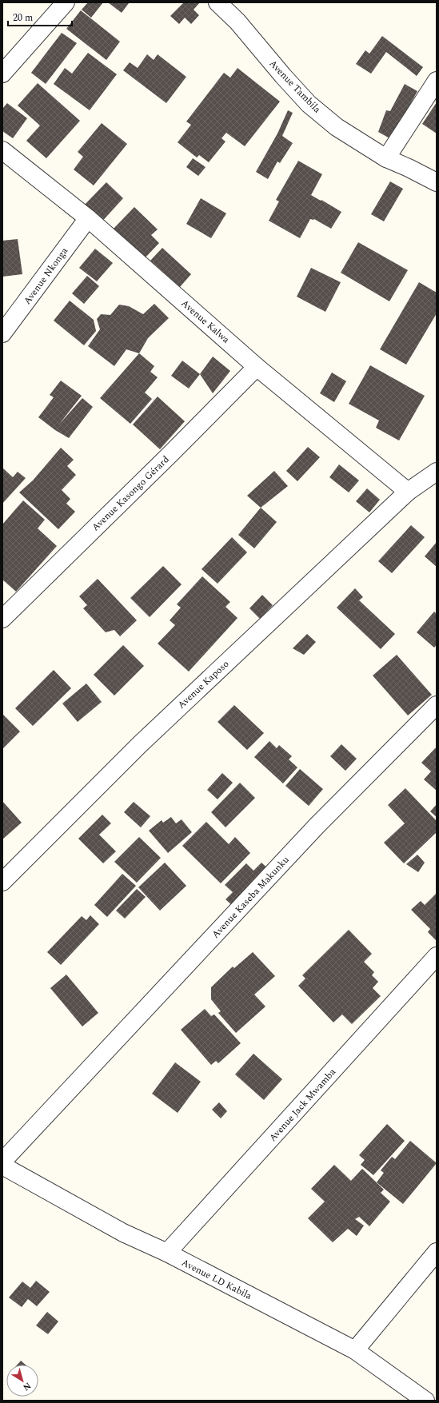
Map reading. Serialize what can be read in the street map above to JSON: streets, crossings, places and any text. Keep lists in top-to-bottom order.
{
  "streets": {
    "street": [
      "Avenue Tambila",
      "Avenue Nkonga",
      "Avenue Kalwa",
      "Avenue Kasongo Gérard",
      "Avenue Kaposo",
      "Avenue Kaseba Makunku",
      "Avenue Jack Mwamba",
      "Avenue LD Kabila"
    ]
  },
  "crossings": [
    ["Avenue Nkonga", "Avenue Kalwa"],
    ["Avenue Kalwa", "Avenue Kasongo Gérard"],
    ["Avenue Kalwa", "Avenue Kaposo"],
    ["Avenue Jack Mwamba", "Avenue LD Kabila"]
  ],
  "scale_bar": "20 m",
  "north": "bottom right"
}
